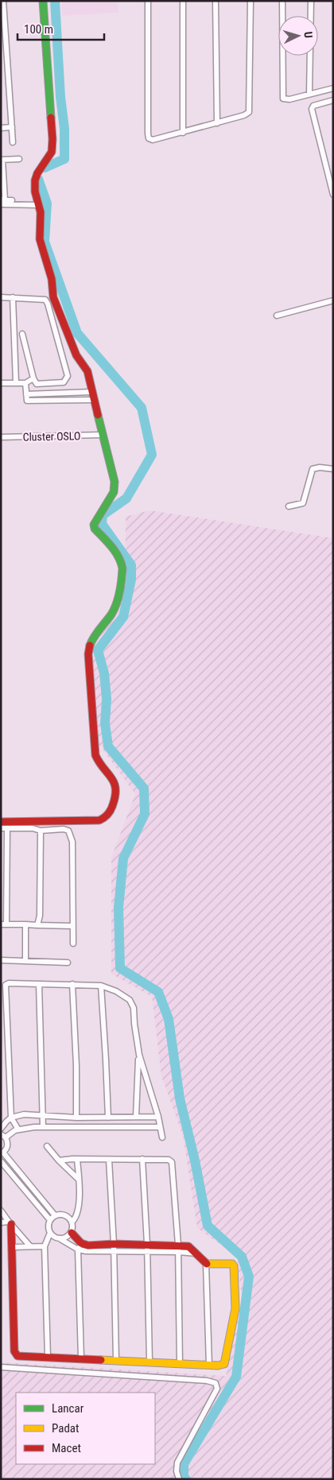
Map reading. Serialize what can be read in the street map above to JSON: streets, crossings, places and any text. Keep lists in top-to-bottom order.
{
  "streets": {
    "street": ["Cluster OSLO"]
  },
  "legend": ["Lancar", "Padat", "Macet"],
  "scale_bar": "100 m",
  "north": "right"
}
